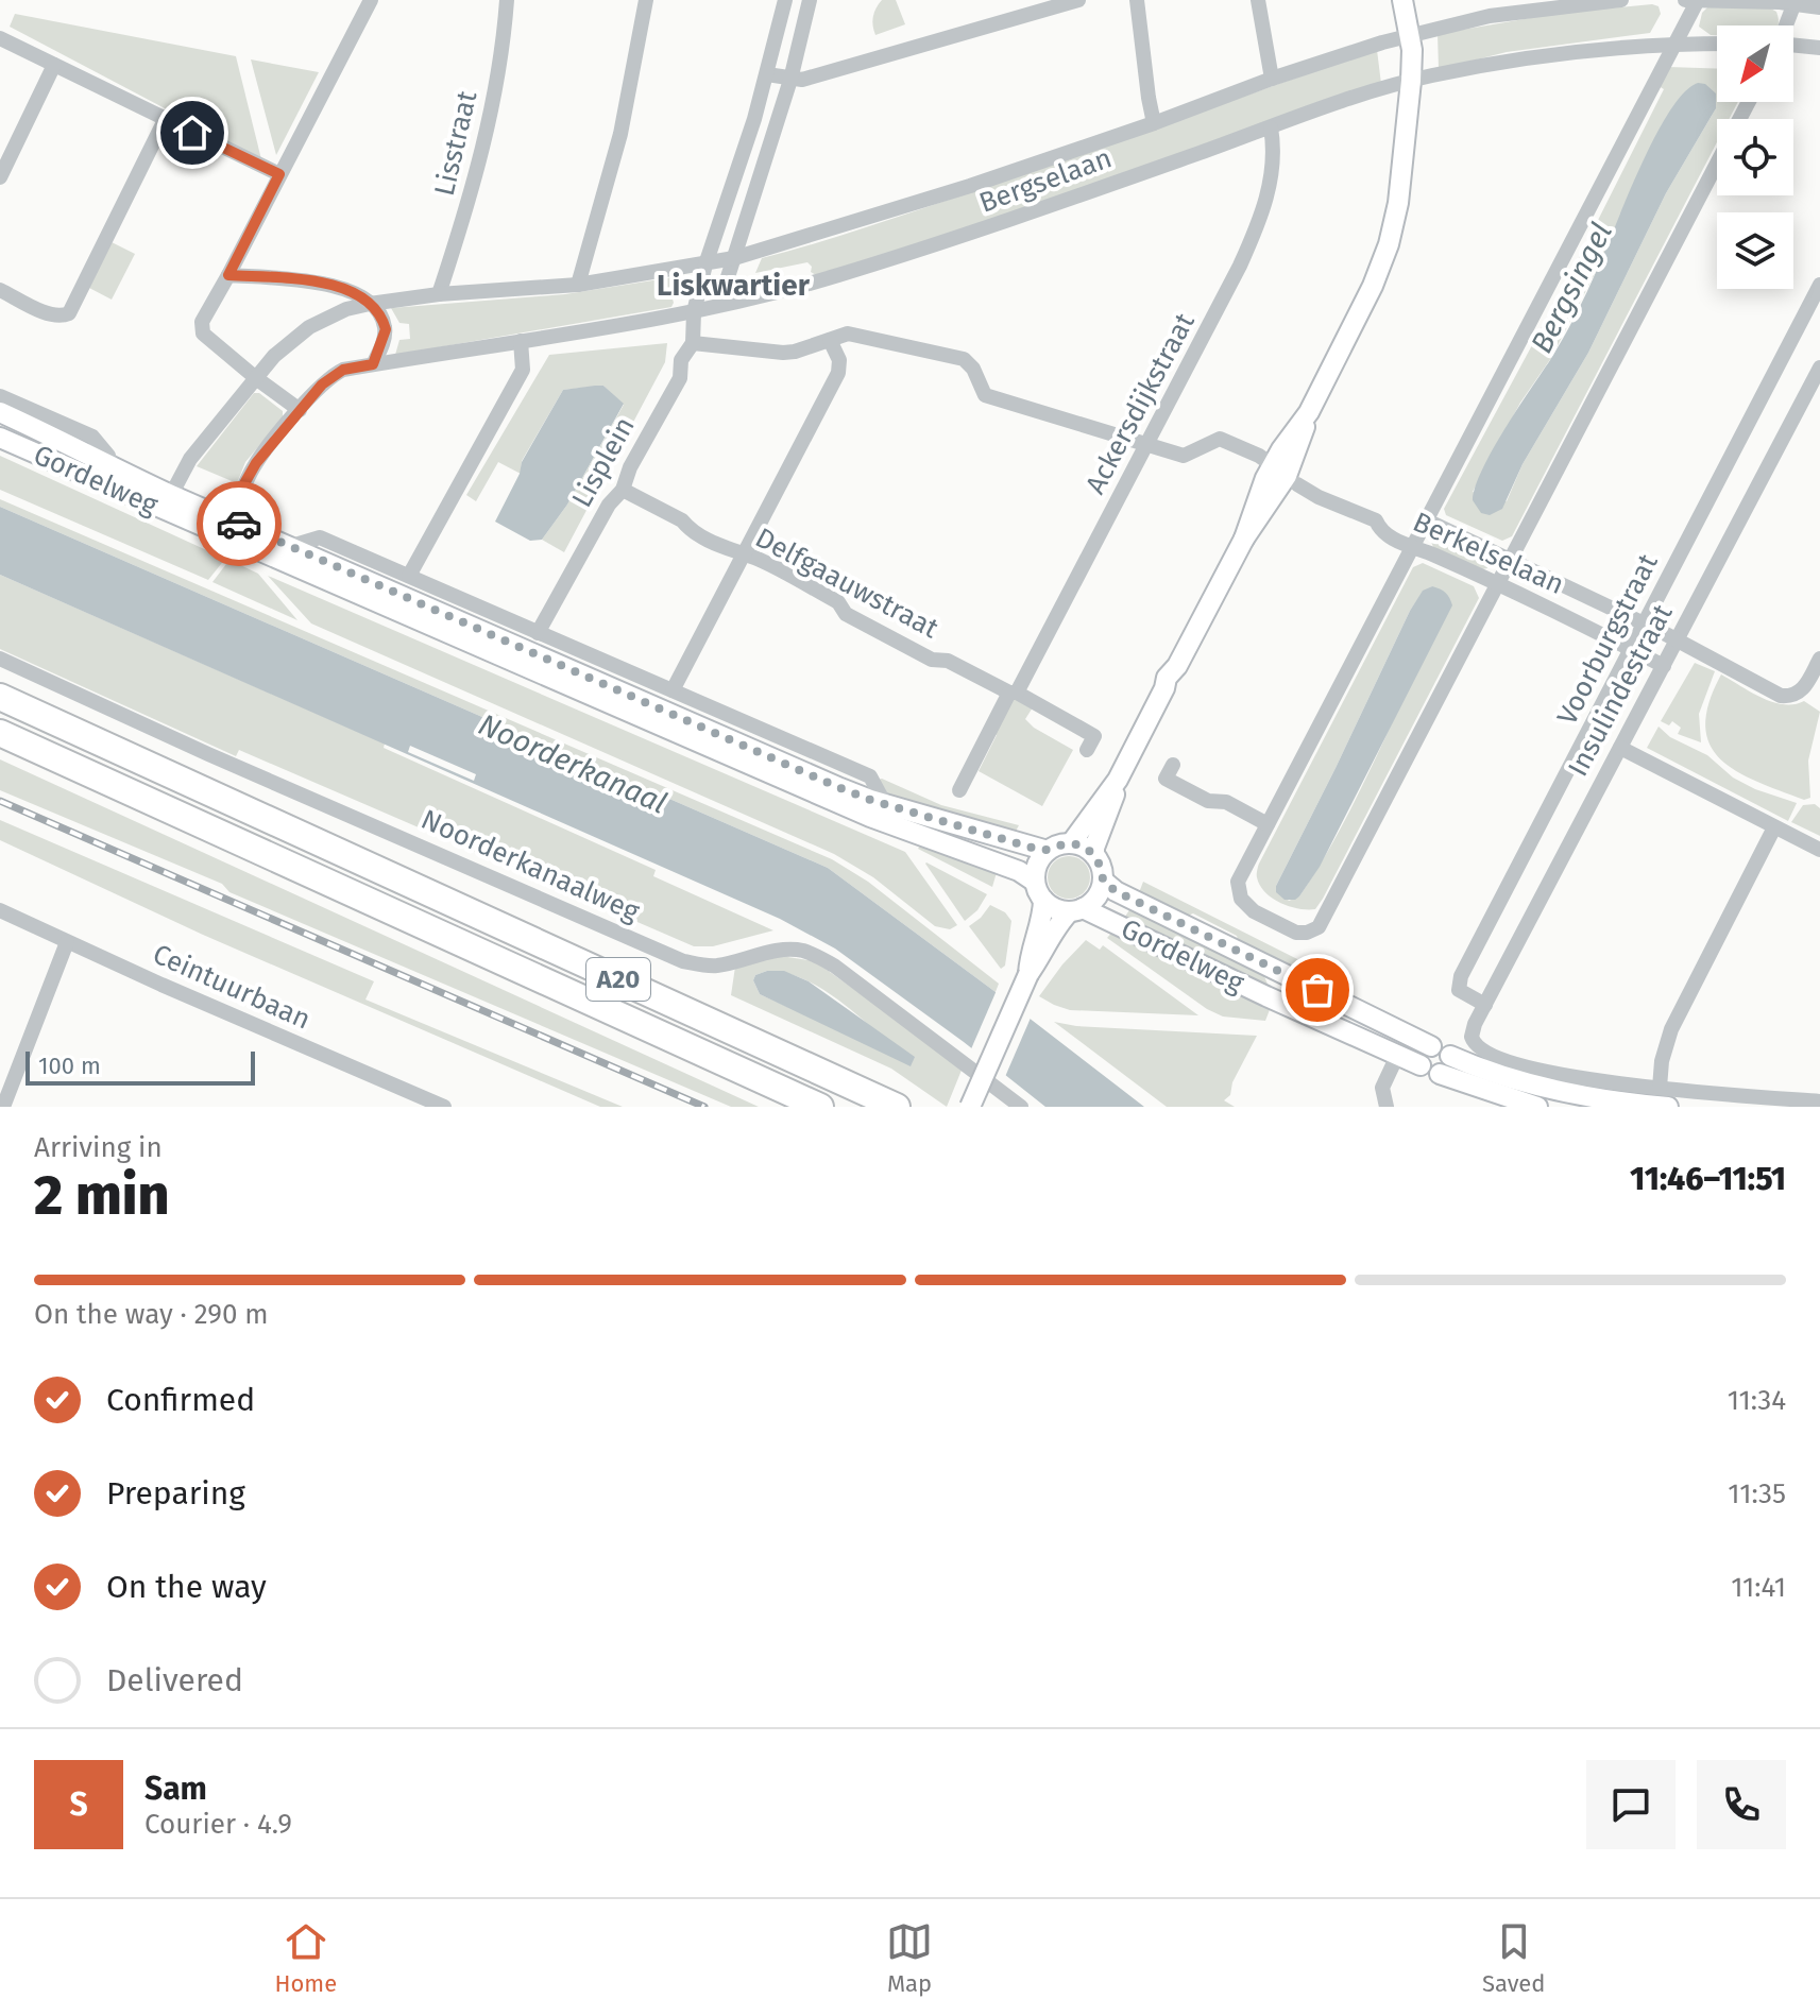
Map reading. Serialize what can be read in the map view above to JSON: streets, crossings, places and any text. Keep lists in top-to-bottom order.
{
  "streets": {
    "highway": ["A20"],
    "main road": ["Gordelweg"],
    "street": [
      "Lisstraat",
      "Bergselaan",
      "Ackersdijkstraat",
      "Lisplein",
      "Berkelselaan",
      "Delfgaauwstraat",
      "Voorburgstraat",
      "Insulindestraat",
      "Noorderkanaalweg",
      "Ceintuurbaan"
    ]
  },
  "crossings": [
    ["Lisstraat", "Bergselaan"],
    ["Bergselaan", "Ackersdijkstraat"],
    ["Bergselaan", "Lisplein"],
    ["Bergselaan", "Gordelweg"],
    ["Ackersdijkstraat", "Berkelselaan"],
    ["Ackersdijkstraat", "Delfgaauwstraat"],
    ["Lisplein", "Delfgaauwstraat"],
    ["Berkelselaan", "Voorburgstraat"],
    ["Berkelselaan", "Insulindestraat"],
    ["Voorburgstraat", "Insulindestraat"]
  ],
  "districts": ["Liskwartier"],
  "water": ["Bergsingel", "Noorderkanaal"],
  "scale_bar": "100 m",
  "north": "bottom left",
  "page": {
    "scale": "100 m",
    "heading": ["2 min", "Arriving in", "11:46–11:51"],
    "panel": ["Sam", "Courier · 4.9"],
    "bar": "On the way · 290 m",
    "list": [
      ["Confirmed", "11:34"],
      ["Preparing", "11:35"],
      ["On the way", "11:41"],
      "Delivered"
    ],
    "round": "S",
    "tabs": ["Home", "Map", "Saved"]
  }
}
